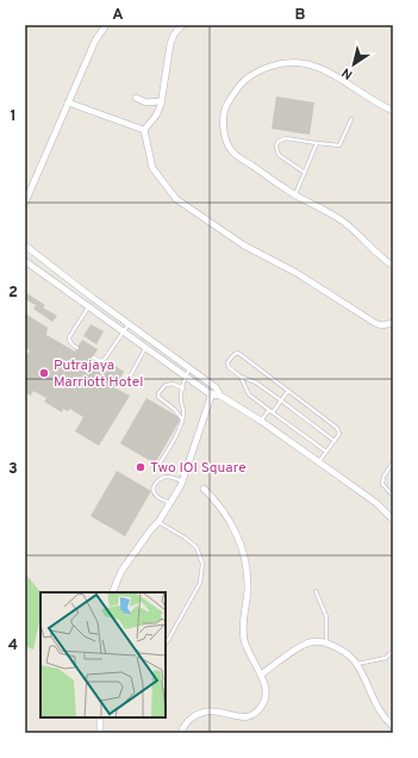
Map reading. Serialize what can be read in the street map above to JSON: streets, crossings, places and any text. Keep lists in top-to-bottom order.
{
  "places": ["Putrajaya Marriott Hotel", "Two IOI Square"],
  "north": "bottom left",
  "grid": {
    "columns": ["A", "B"],
    "rows": [
      "1",
      "2",
      "3",
      "4"
    ]
  }
}
